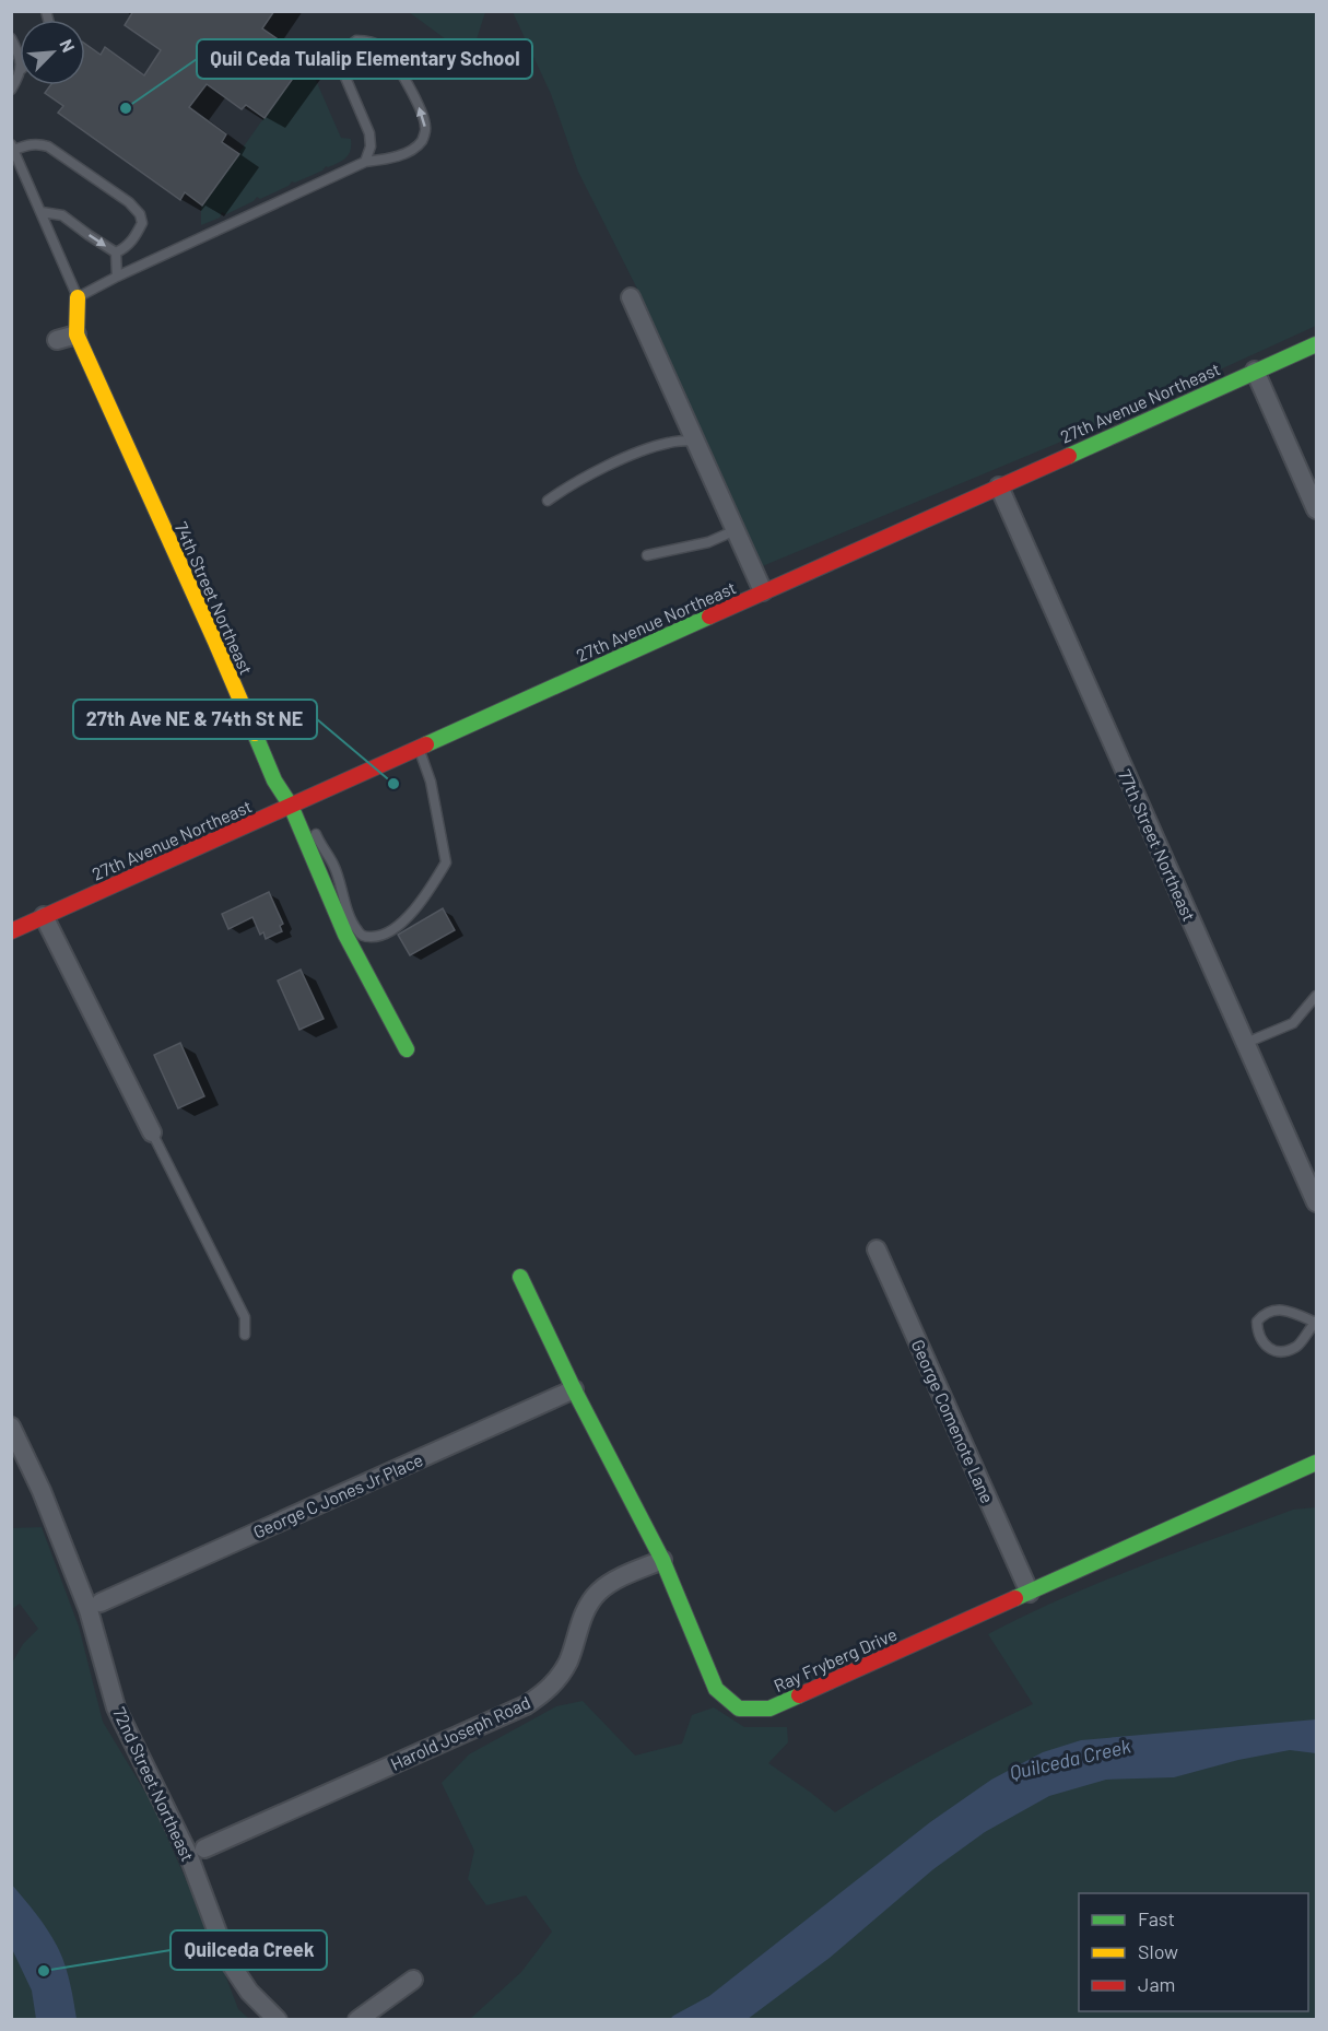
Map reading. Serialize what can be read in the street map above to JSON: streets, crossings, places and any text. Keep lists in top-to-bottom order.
{
  "streets": {
    "street": [
      "27th Avenue Northeast",
      "74th Street Northeast",
      "77th Street Northeast",
      "George Comenote Lane",
      "George C Jones Jr Place",
      "Ray Fryberg Drive",
      "Harold Joseph Road",
      "72nd Street Northeast"
    ]
  },
  "crossings": [
    ["27th Avenue Northeast", "74th Street Northeast"],
    ["27th Avenue Northeast", "77th Street Northeast"],
    ["George Comenote Lane", "Ray Fryberg Drive"],
    ["George C Jones Jr Place", "Ray Fryberg Drive"],
    ["Ray Fryberg Drive", "Harold Joseph Road"]
  ],
  "water": ["Quilceda Creek"],
  "places": ["Quil Ceda Tulalip Elementary School", "27th Ave NE & 74th St NE", "Quilceda Creek"],
  "legend": ["Fast", "Slow", "Jam"],
  "north": "top right"
}
